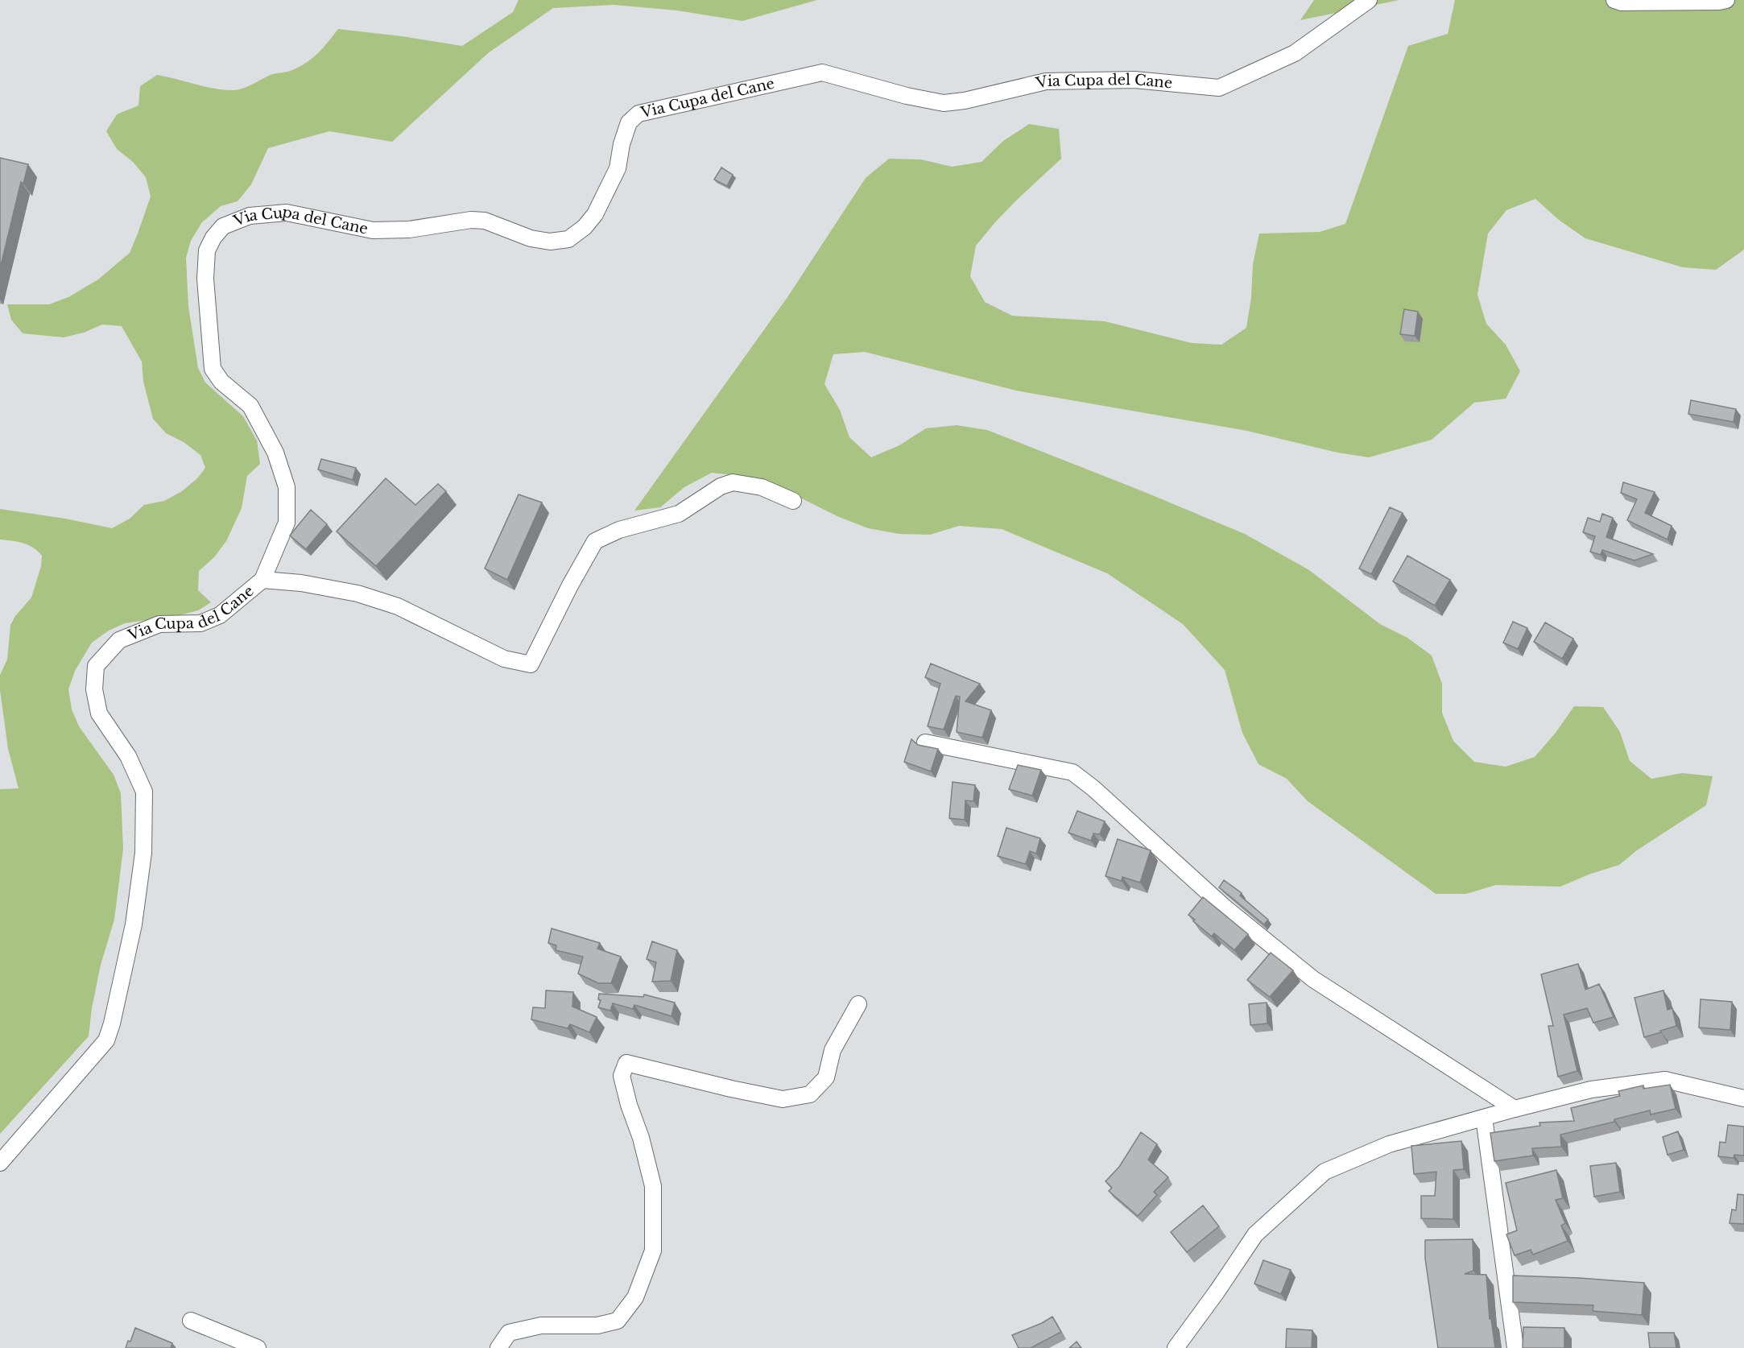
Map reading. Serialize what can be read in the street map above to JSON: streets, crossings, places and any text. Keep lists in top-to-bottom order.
{
  "streets": {
    "street": ["Via Cupa del Cane"]
  }
}
